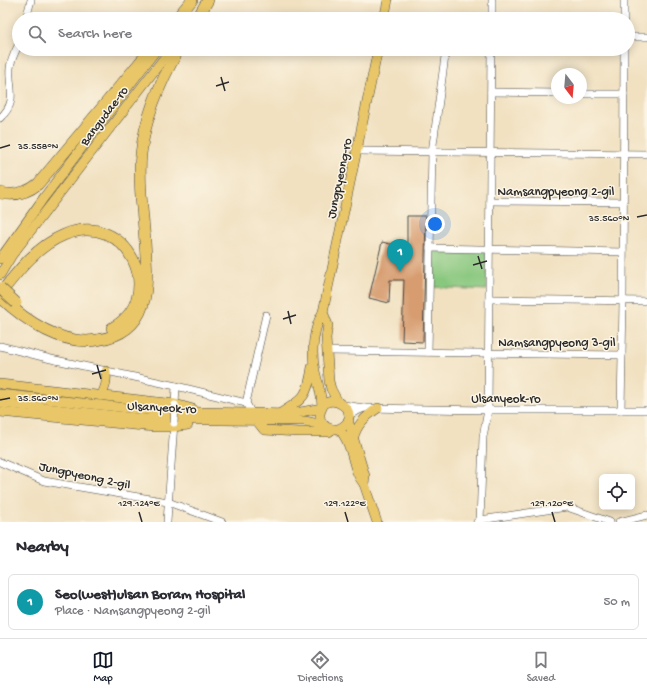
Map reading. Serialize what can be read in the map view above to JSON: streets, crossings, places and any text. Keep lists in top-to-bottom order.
{
  "streets": {
    "main road": ["Bangudae-ro", "Jungpyeong-ro", "Ulsanyeok-ro"],
    "street": ["Namsangpyeong 2-gil", "Namsangpyeong 3-gil", "Jungpyeong 2-gil"]
  },
  "crossings": [
    ["Namsangpyeong 2-gil", "Namsangpyeong 3-gil"]
  ],
  "north": "bottom",
  "page": {
    "search": "Search here",
    "pins": "1",
    "heading": "Nearby",
    "list": [
      {
        "mark": "1",
        "name": "Seo(west)ulsan Boram Hospital",
        "note": "Place · Namsangpyeong 2-gil",
        "value": "50 m"
      }
    ],
    "nav": ["Map", "Directions", "Saved"]
  },
  "coordinates": [
    "35.558°N",
    "35.560°N",
    "129.124°E",
    "129.122°E",
    "129.120°E"
  ]
}
